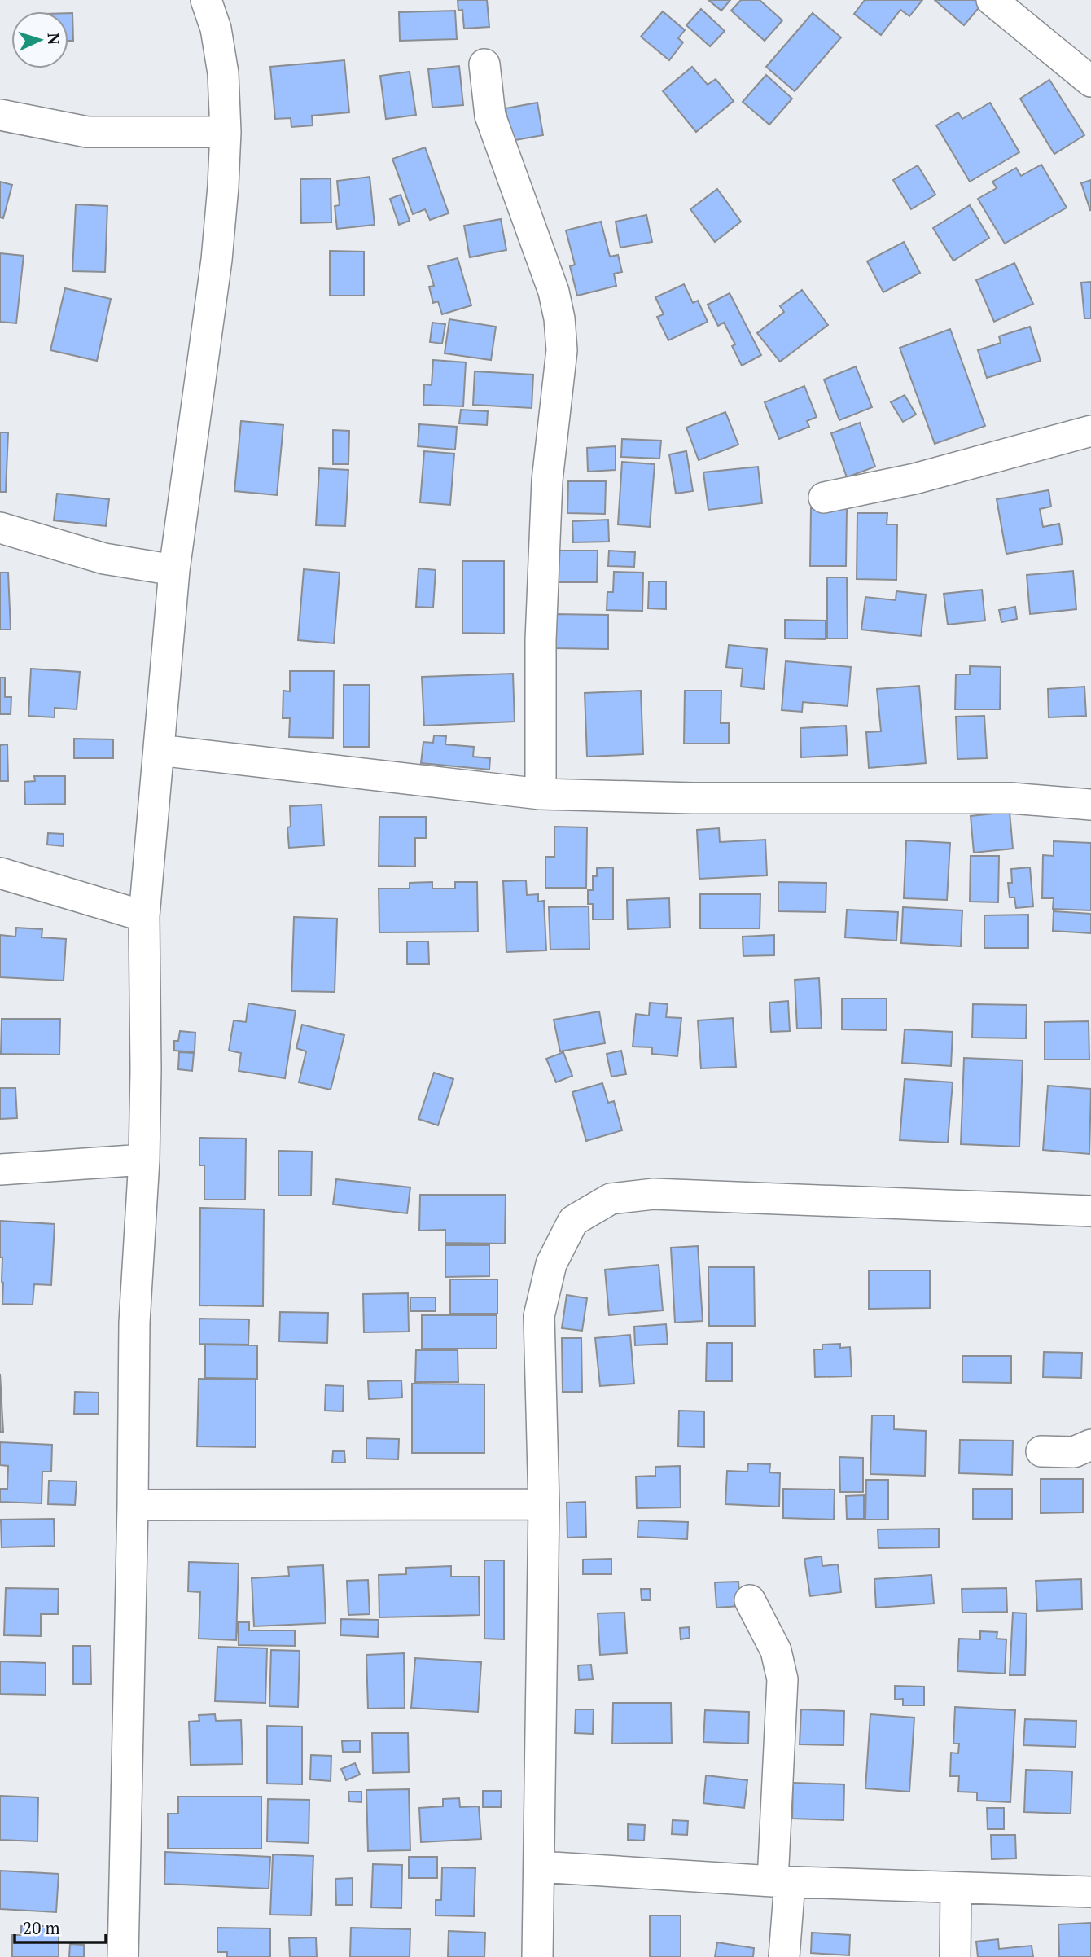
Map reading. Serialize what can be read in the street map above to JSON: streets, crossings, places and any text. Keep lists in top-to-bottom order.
{
  "scale_bar": "20 m",
  "north": "right"
}
